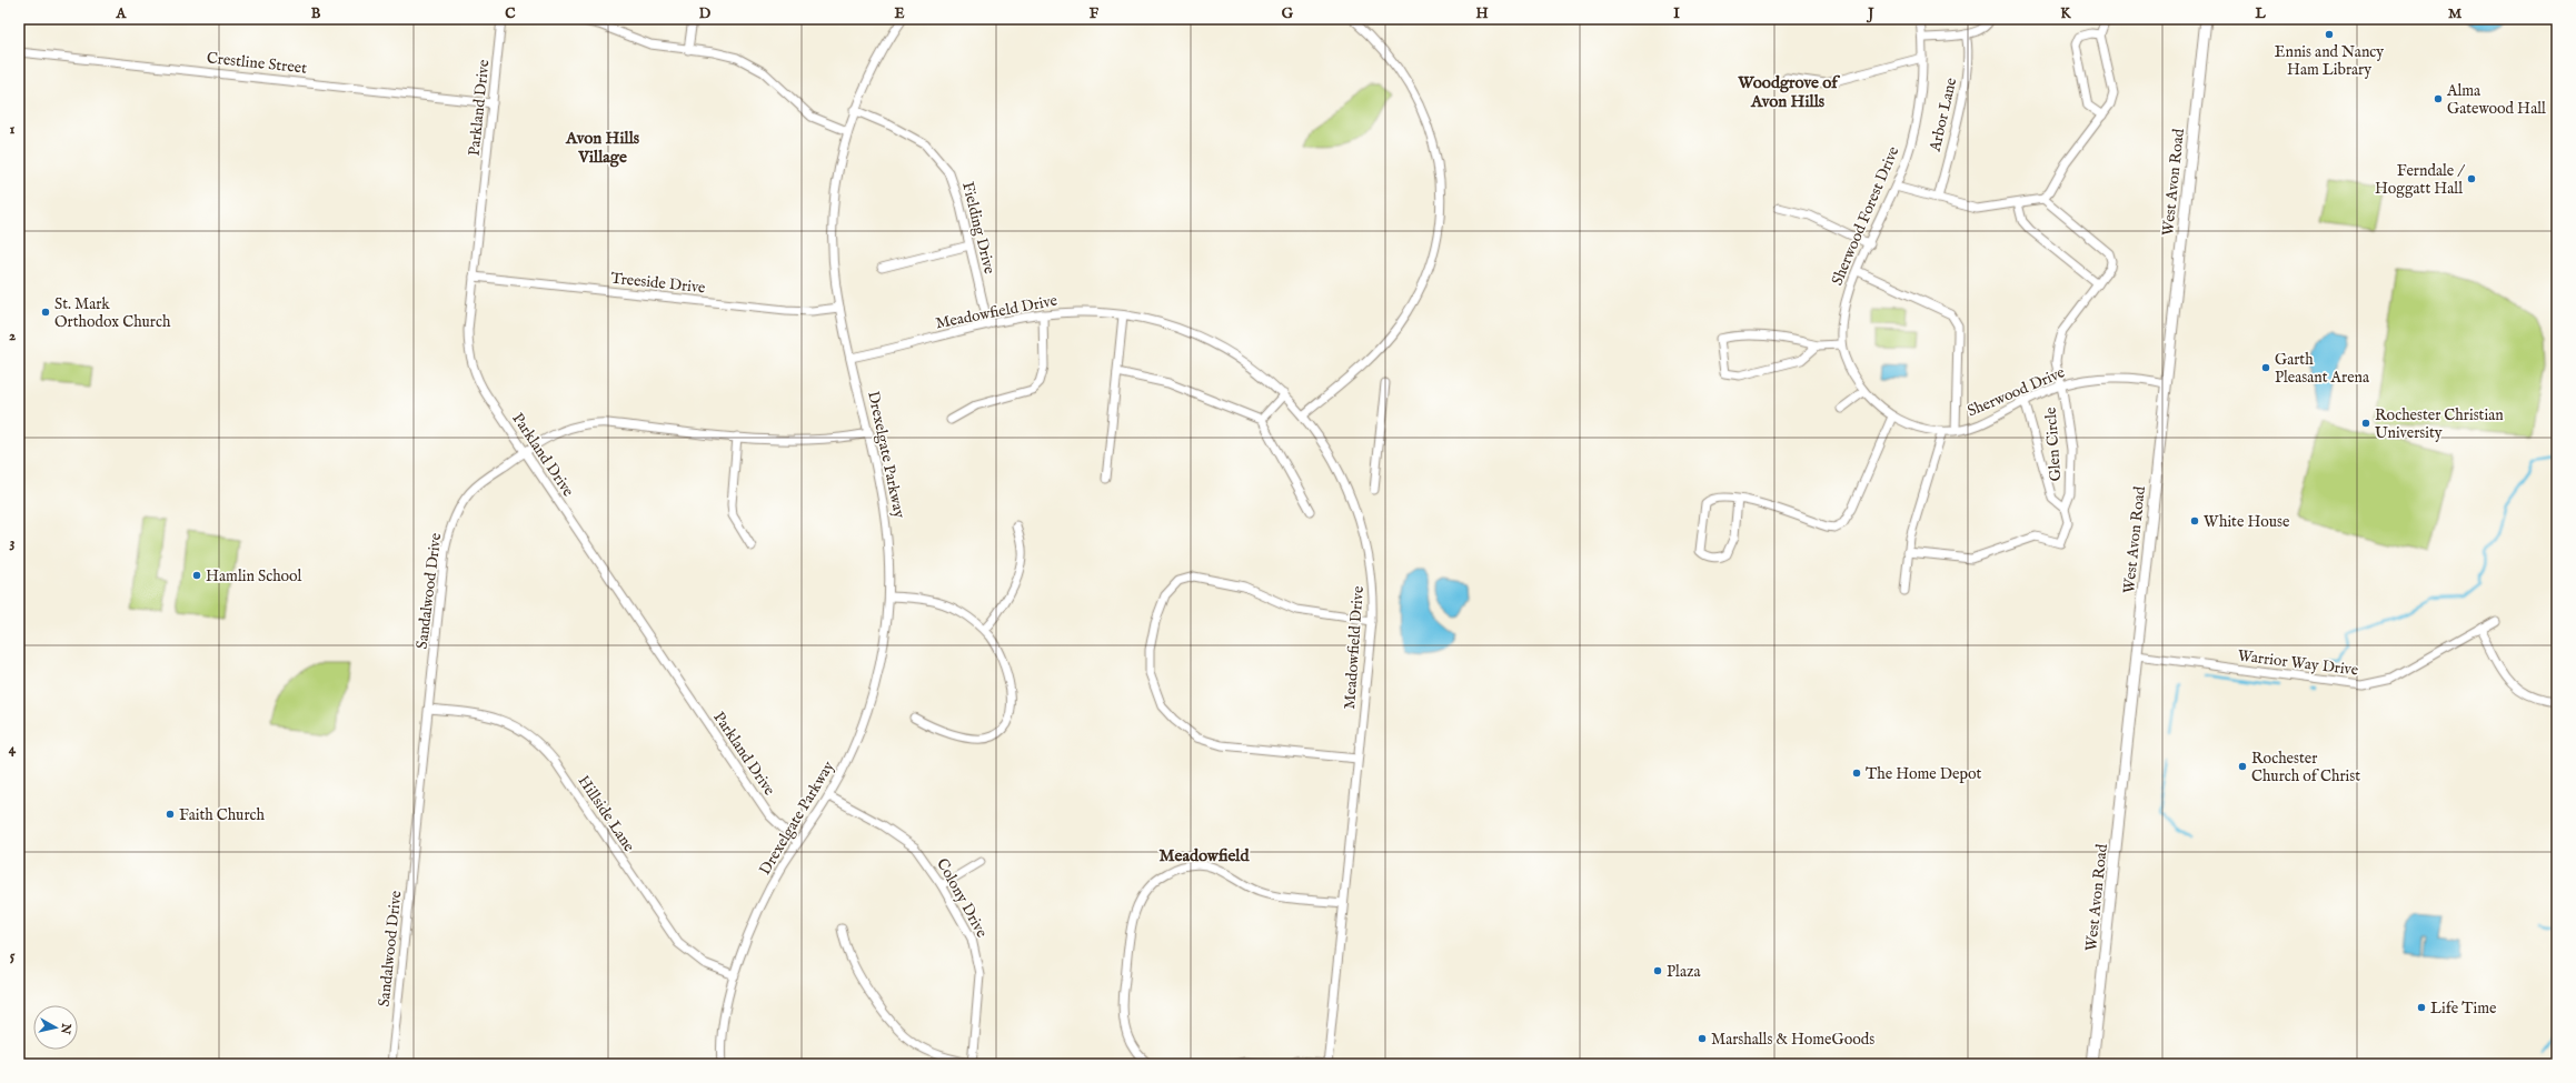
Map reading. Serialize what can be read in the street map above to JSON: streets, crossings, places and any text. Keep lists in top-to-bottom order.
{
  "streets": {
    "main road": ["West Avon Road"],
    "street": [
      "Crestline Street",
      "Parkland Drive",
      "Arbor Lane",
      "Sherwood Forest Drive",
      "Fielding Drive",
      "Treeside Drive",
      "Meadowfield Drive",
      "Sherwood Drive",
      "Glen Circle",
      "Drexelgate Parkway",
      "Sandalwood Drive",
      "Warrior Way Drive",
      "Hillside Lane",
      "Colony Drive"
    ]
  },
  "crossings": [
    ["Crestline Street", "Parkland Drive"],
    ["Parkland Drive", "Treeside Drive"],
    ["Parkland Drive", "Drexelgate Parkway"],
    ["Parkland Drive", "Sandalwood Drive"],
    ["West Avon Road", "Sherwood Drive"],
    ["West Avon Road", "Warrior Way Drive"],
    ["Sherwood Forest Drive", "Sherwood Drive"],
    ["Fielding Drive", "Meadowfield Drive"],
    ["Fielding Drive", "Drexelgate Parkway"],
    ["Treeside Drive", "Drexelgate Parkway"],
    ["Meadowfield Drive", "Drexelgate Parkway"],
    ["Sherwood Drive", "Glen Circle"],
    ["Drexelgate Parkway", "Sandalwood Drive"],
    ["Drexelgate Parkway", "Hillside Lane"],
    ["Drexelgate Parkway", "Colony Drive"],
    ["Sandalwood Drive", "Hillside Lane"]
  ],
  "districts": ["Woodgrove of Avon Hills", "Avon Hills Village", "Meadowfield"],
  "places": [
    "Ennis and Nancy Ham Library",
    "Alma Gatewood Hall",
    "Ferndale / Hoggatt Hall",
    "St. Mark Orthodox Church",
    "Garth Pleasant Arena",
    "Rochester Christian University",
    "White House",
    "Hamlin School",
    "Rochester Church of Christ",
    "The Home Depot",
    "Faith Church",
    "Plaza",
    "Life Time",
    "Marshalls & HomeGoods"
  ],
  "north": "right",
  "grid": {
    "columns": [
      "A",
      "B",
      "C",
      "D",
      "E",
      "F",
      "G",
      "H",
      "I",
      "J",
      "K",
      "L",
      "M"
    ],
    "rows": [
      "1",
      "2",
      "3",
      "4",
      "5"
    ]
  }
}
